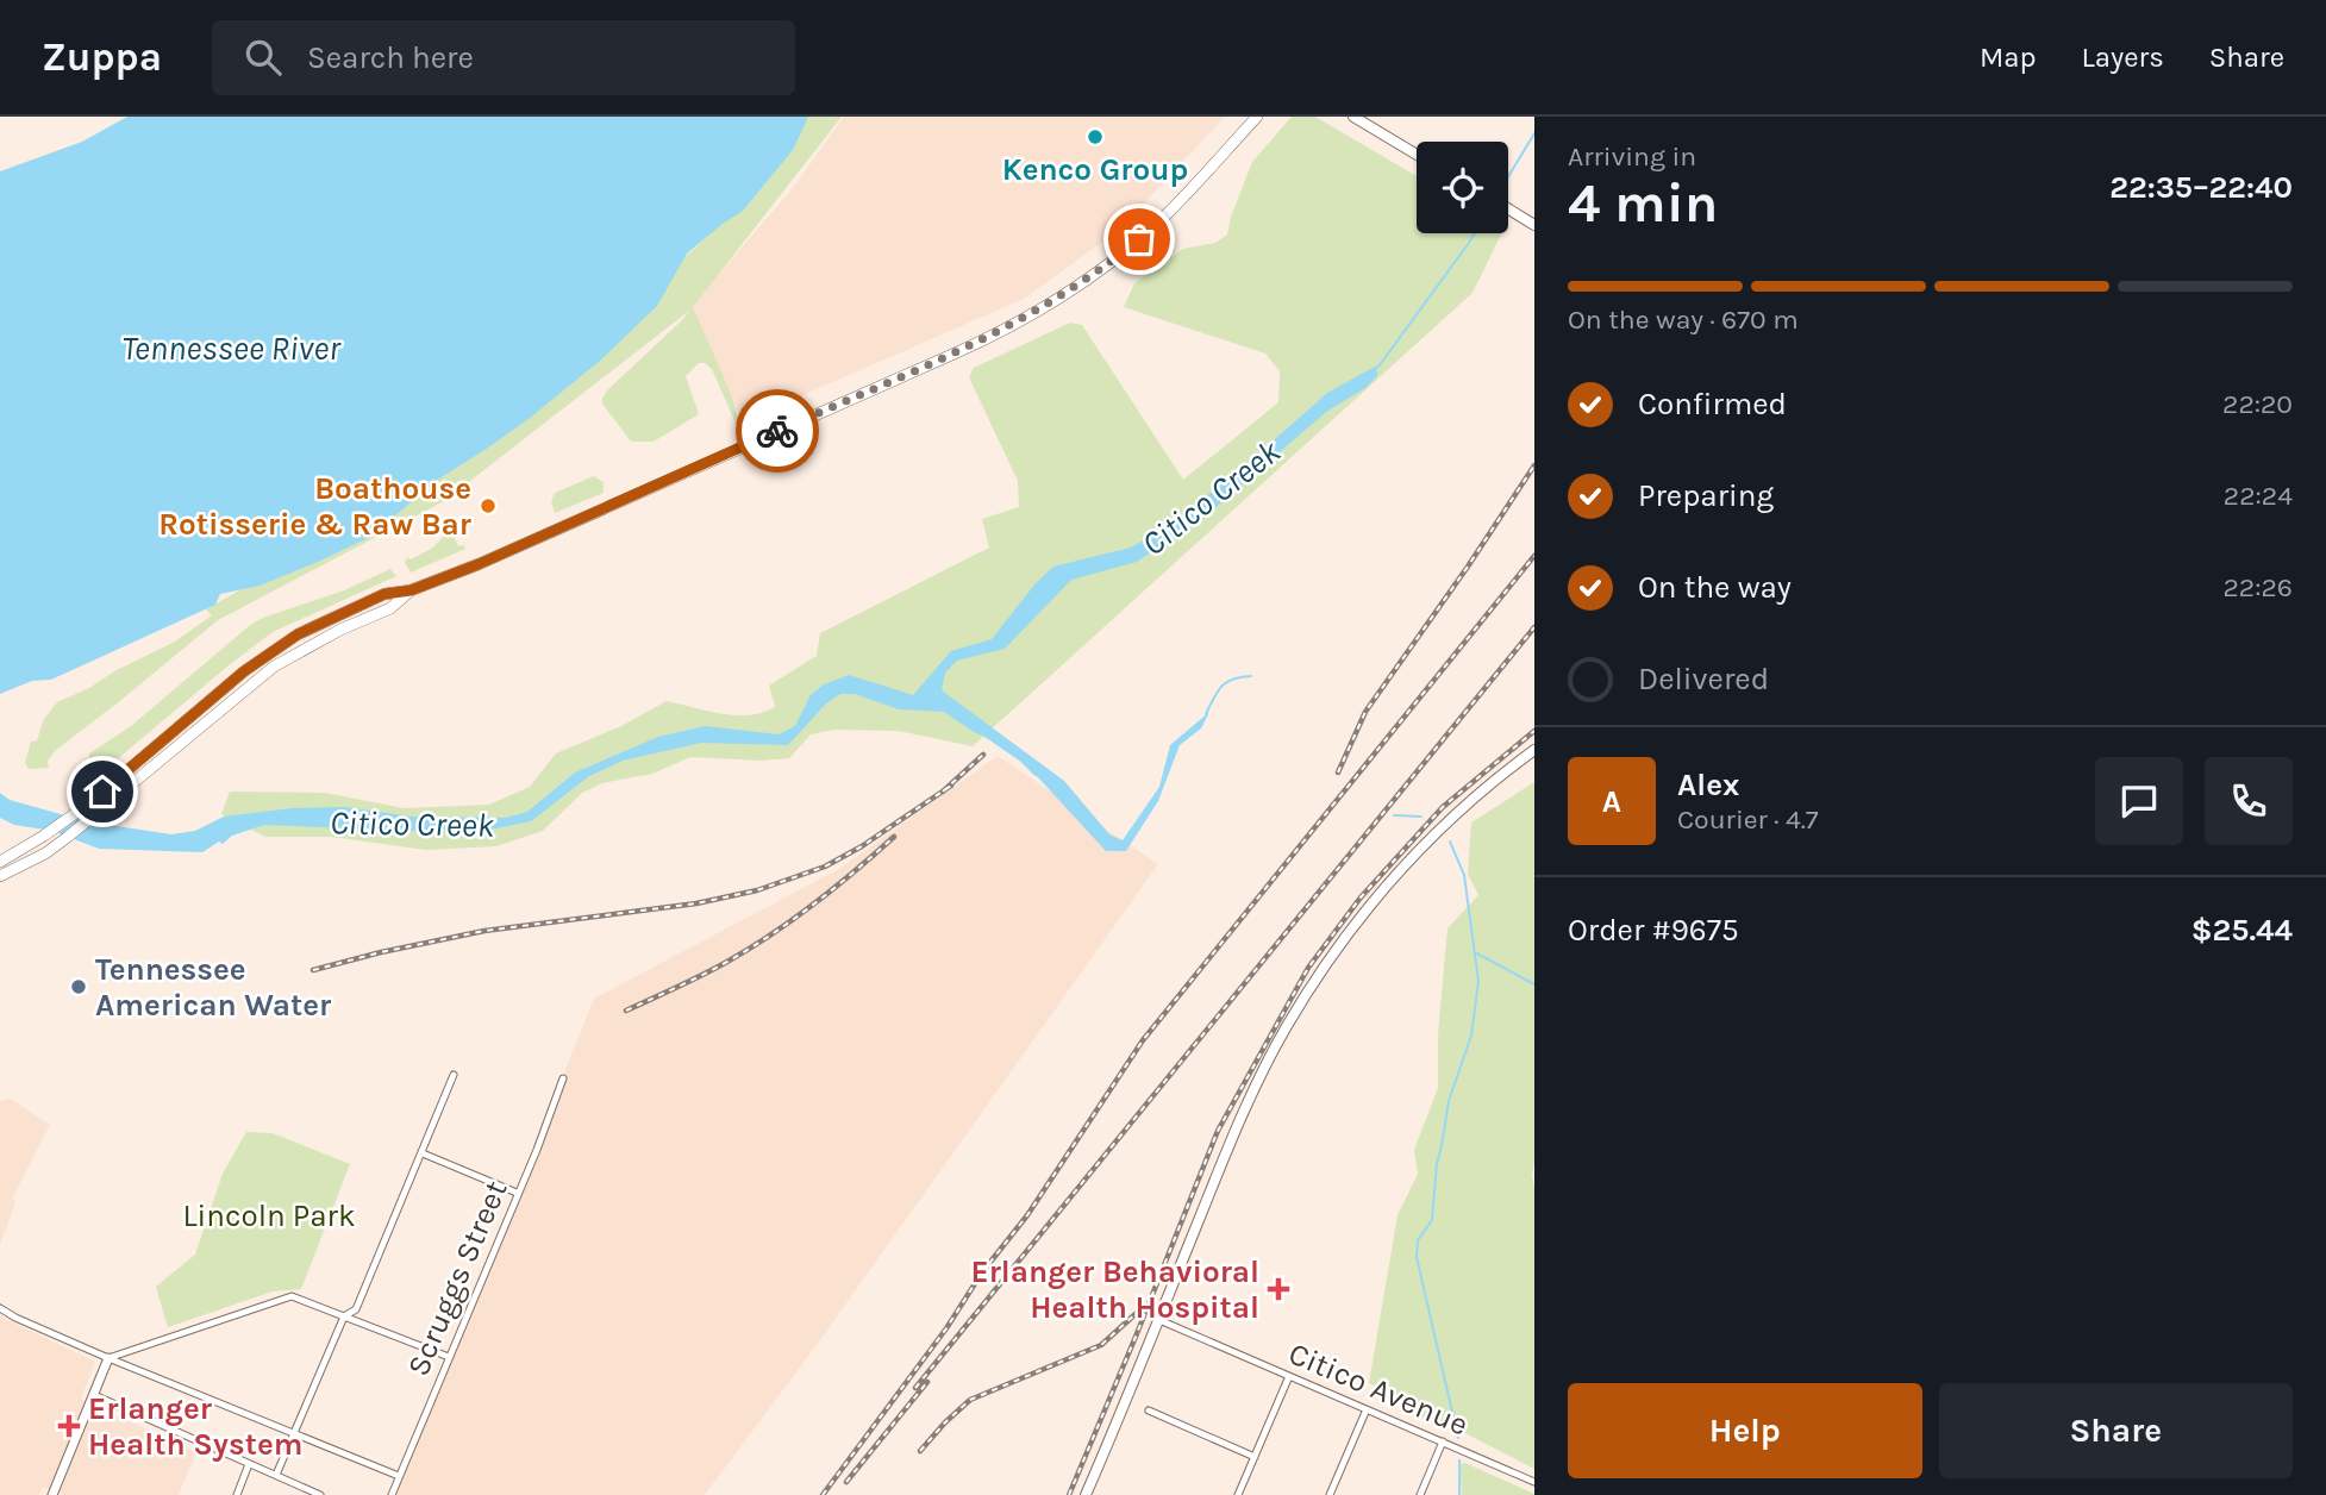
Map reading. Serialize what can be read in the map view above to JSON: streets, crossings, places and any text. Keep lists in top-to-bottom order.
{
  "streets": {
    "street": ["Scruggs Street", "Citico Avenue"]
  },
  "water": ["Tennessee River", "Citico Creek"],
  "parks": ["Lincoln Park"],
  "places": {
    "other": ["Kenco Group", "Boathouse Rotisserie & Raw Bar", "Tennessee American Water"],
    "health": ["Erlanger Behavioral Health Hospital", "Erlanger Health System"]
  },
  "page": {
    "header": "Zuppa",
    "search": "Search here",
    "nav": ["Map", "Layers", "Share"],
    "heading": ["4 min", "Arriving in", "22:35–22:40"],
    "panel": [
      "Alex",
      "Courier · 4.7",
      "Order #9675",
      "$25.44"
    ],
    "bar": "On the way · 670 m",
    "list": [
      ["Confirmed", "22:20"],
      ["Preparing", "22:24"],
      ["On the way", "22:26"],
      "Delivered"
    ],
    "round": "A",
    "buttons": ["Help", "Share"]
  }
}
